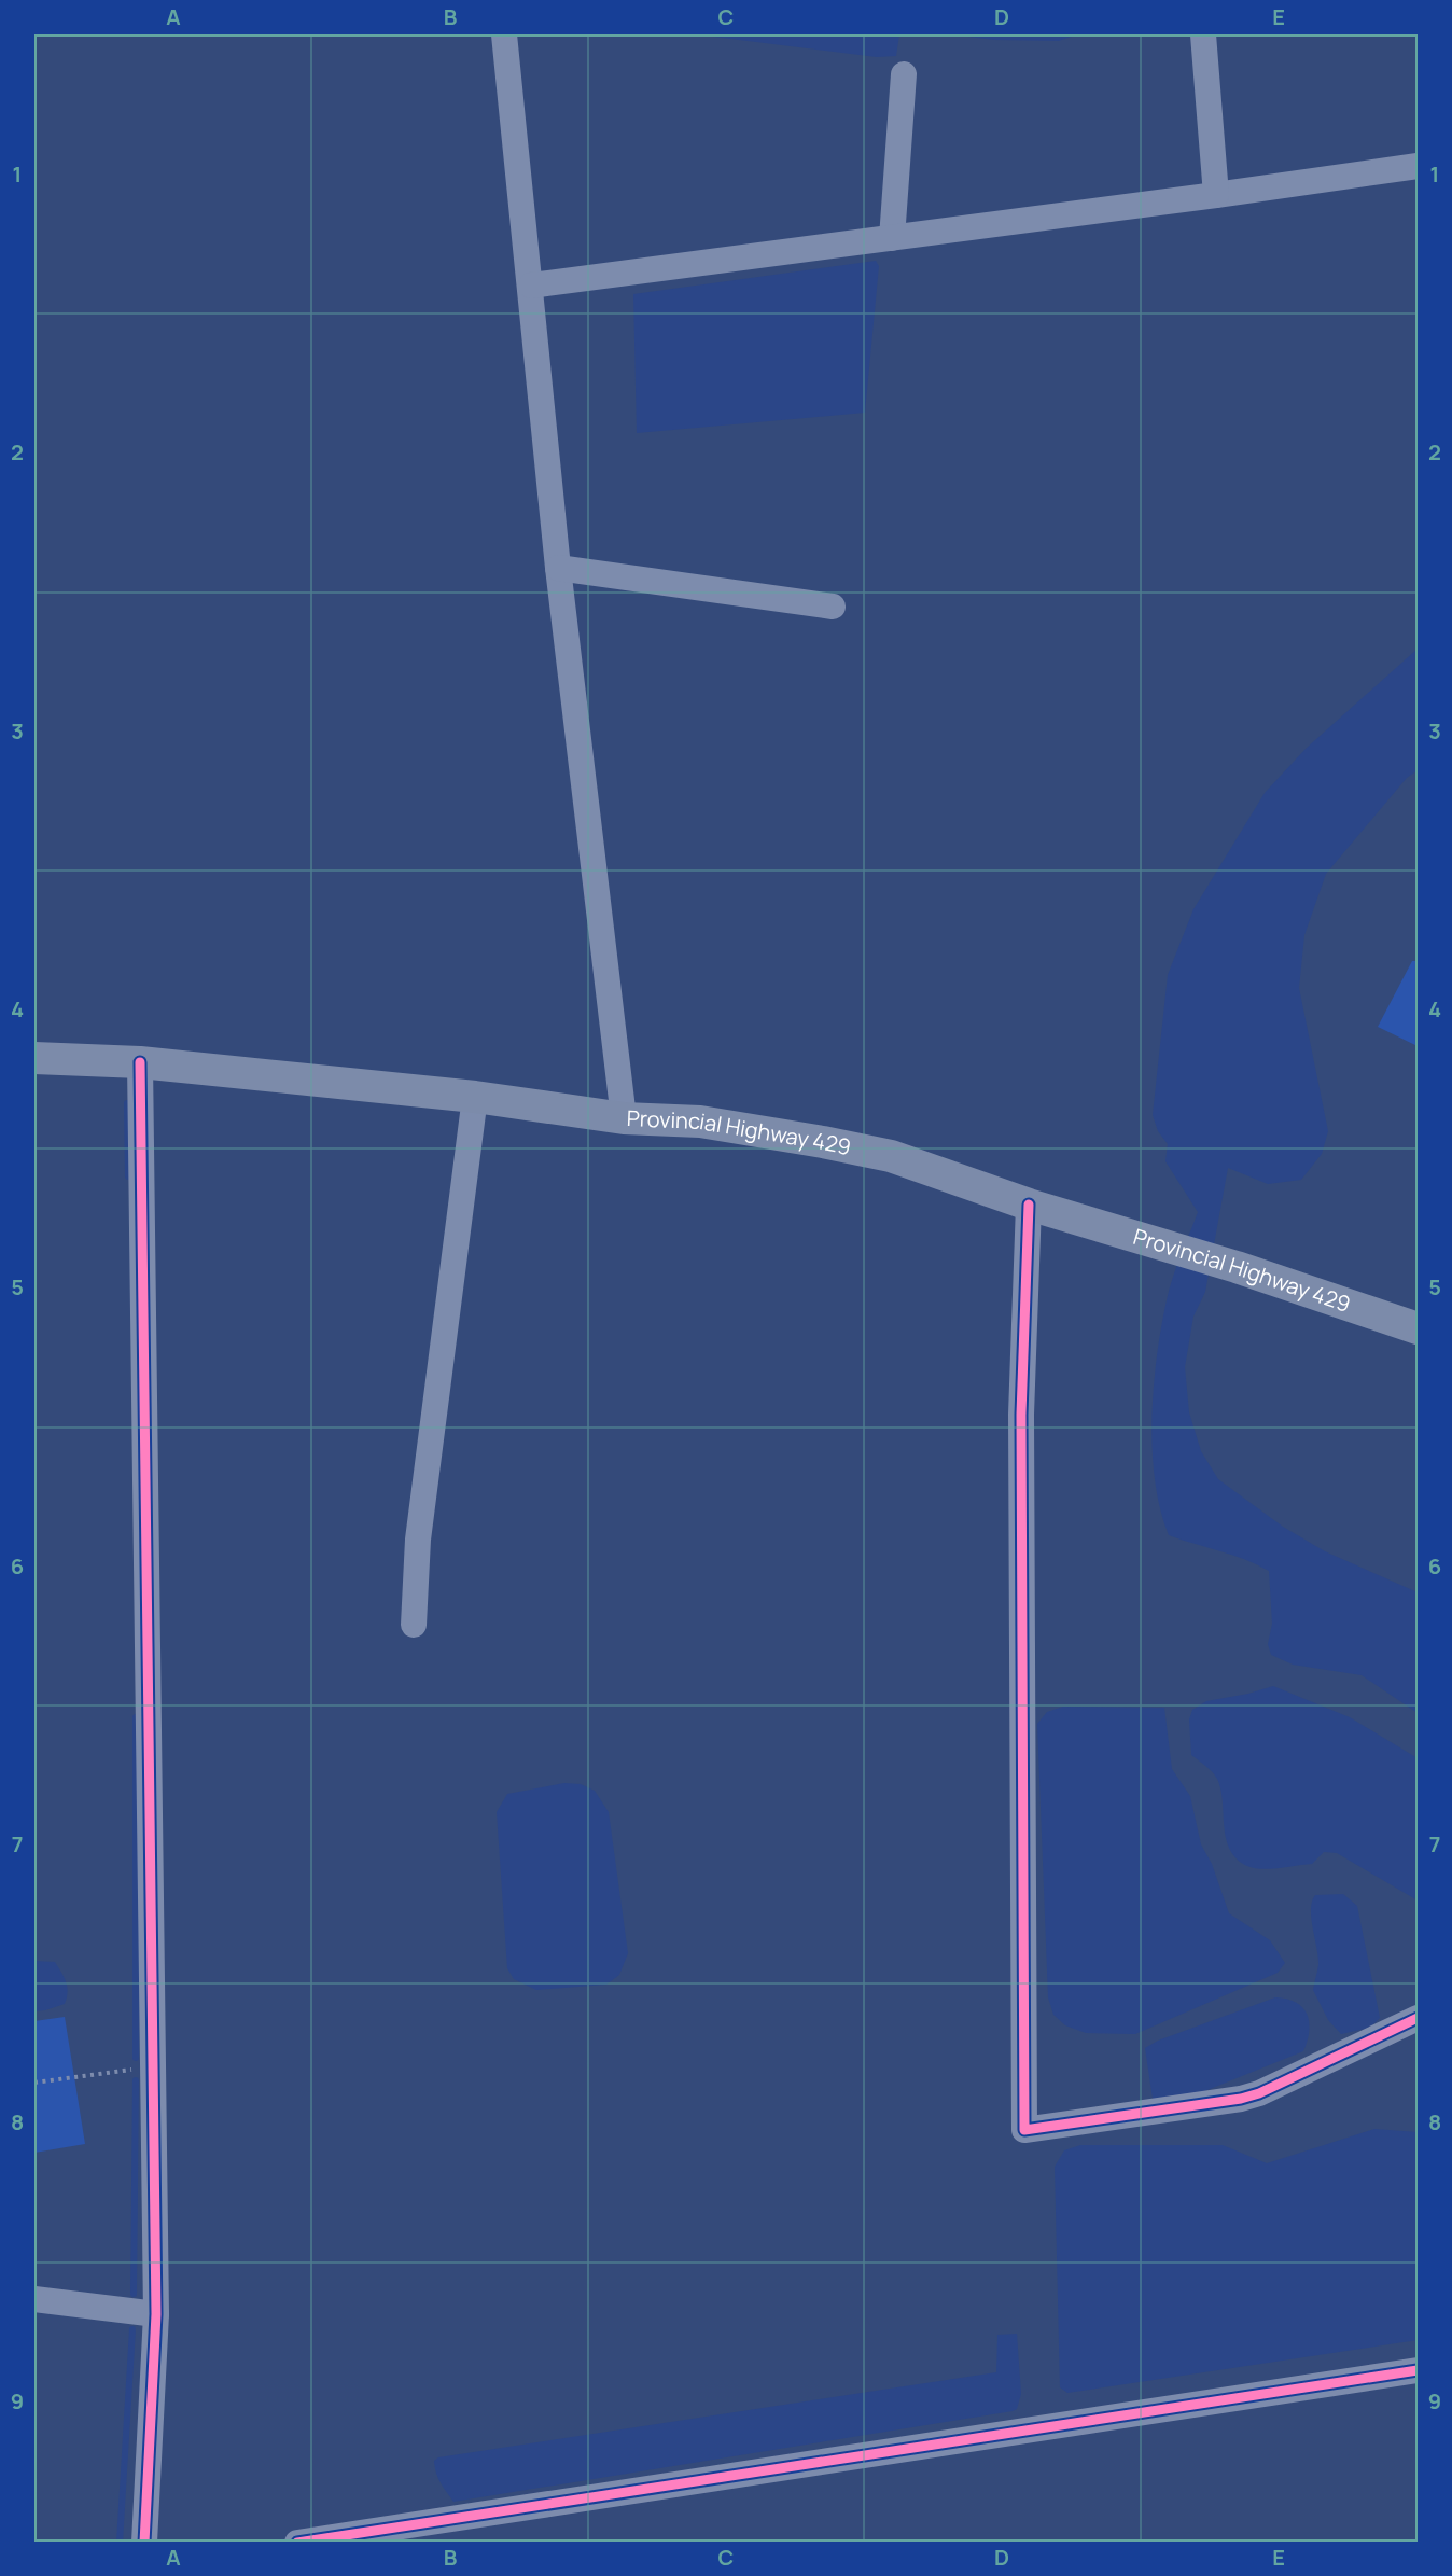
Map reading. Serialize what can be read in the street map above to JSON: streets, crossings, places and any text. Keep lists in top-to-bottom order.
{
  "streets": {
    "main road": ["Provincial Highway 429"]
  },
  "grid": {
    "columns": [
      "A",
      "B",
      "C",
      "D",
      "E"
    ],
    "rows": [
      "1",
      "2",
      "3",
      "4",
      "5",
      "6",
      "7",
      "8",
      "9"
    ]
  }
}
